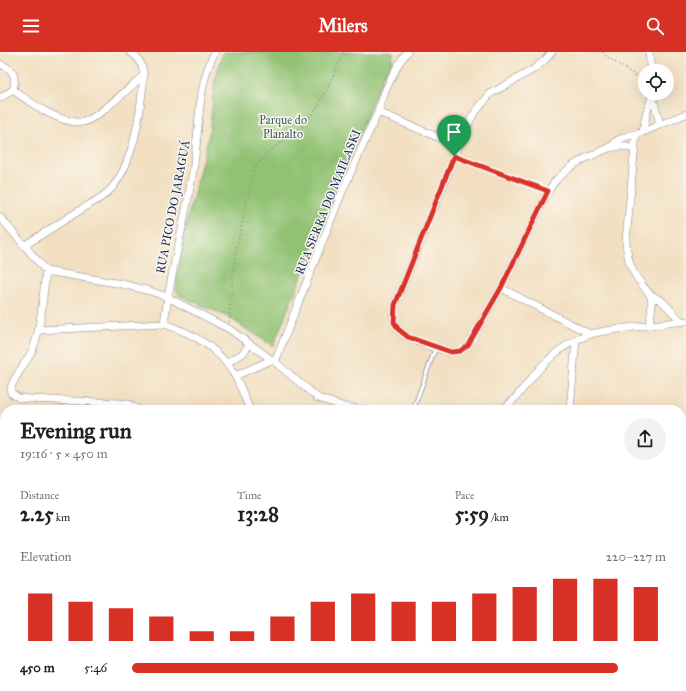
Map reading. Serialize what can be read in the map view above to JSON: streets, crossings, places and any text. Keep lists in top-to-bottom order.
{
  "streets": {
    "street": ["RUA SERRA DO MAILASKI", "RUA PICO DO JARAGUÁ"]
  },
  "parks": ["Parque do Planalto"],
  "page": {
    "header": "Milers",
    "heading": ["Evening run", "19:16 · 5 × 450 m"],
    "stats": [
      ["Distance", "2.25 km"],
      ["Time", "13:28"],
      ["Pace", "5:59 /km"]
    ],
    "chart": ["Elevation", "220–227 m"],
    "list": [
      {
        "name": "450 m",
        "note": "5:46"
      }
    ]
  }
}
